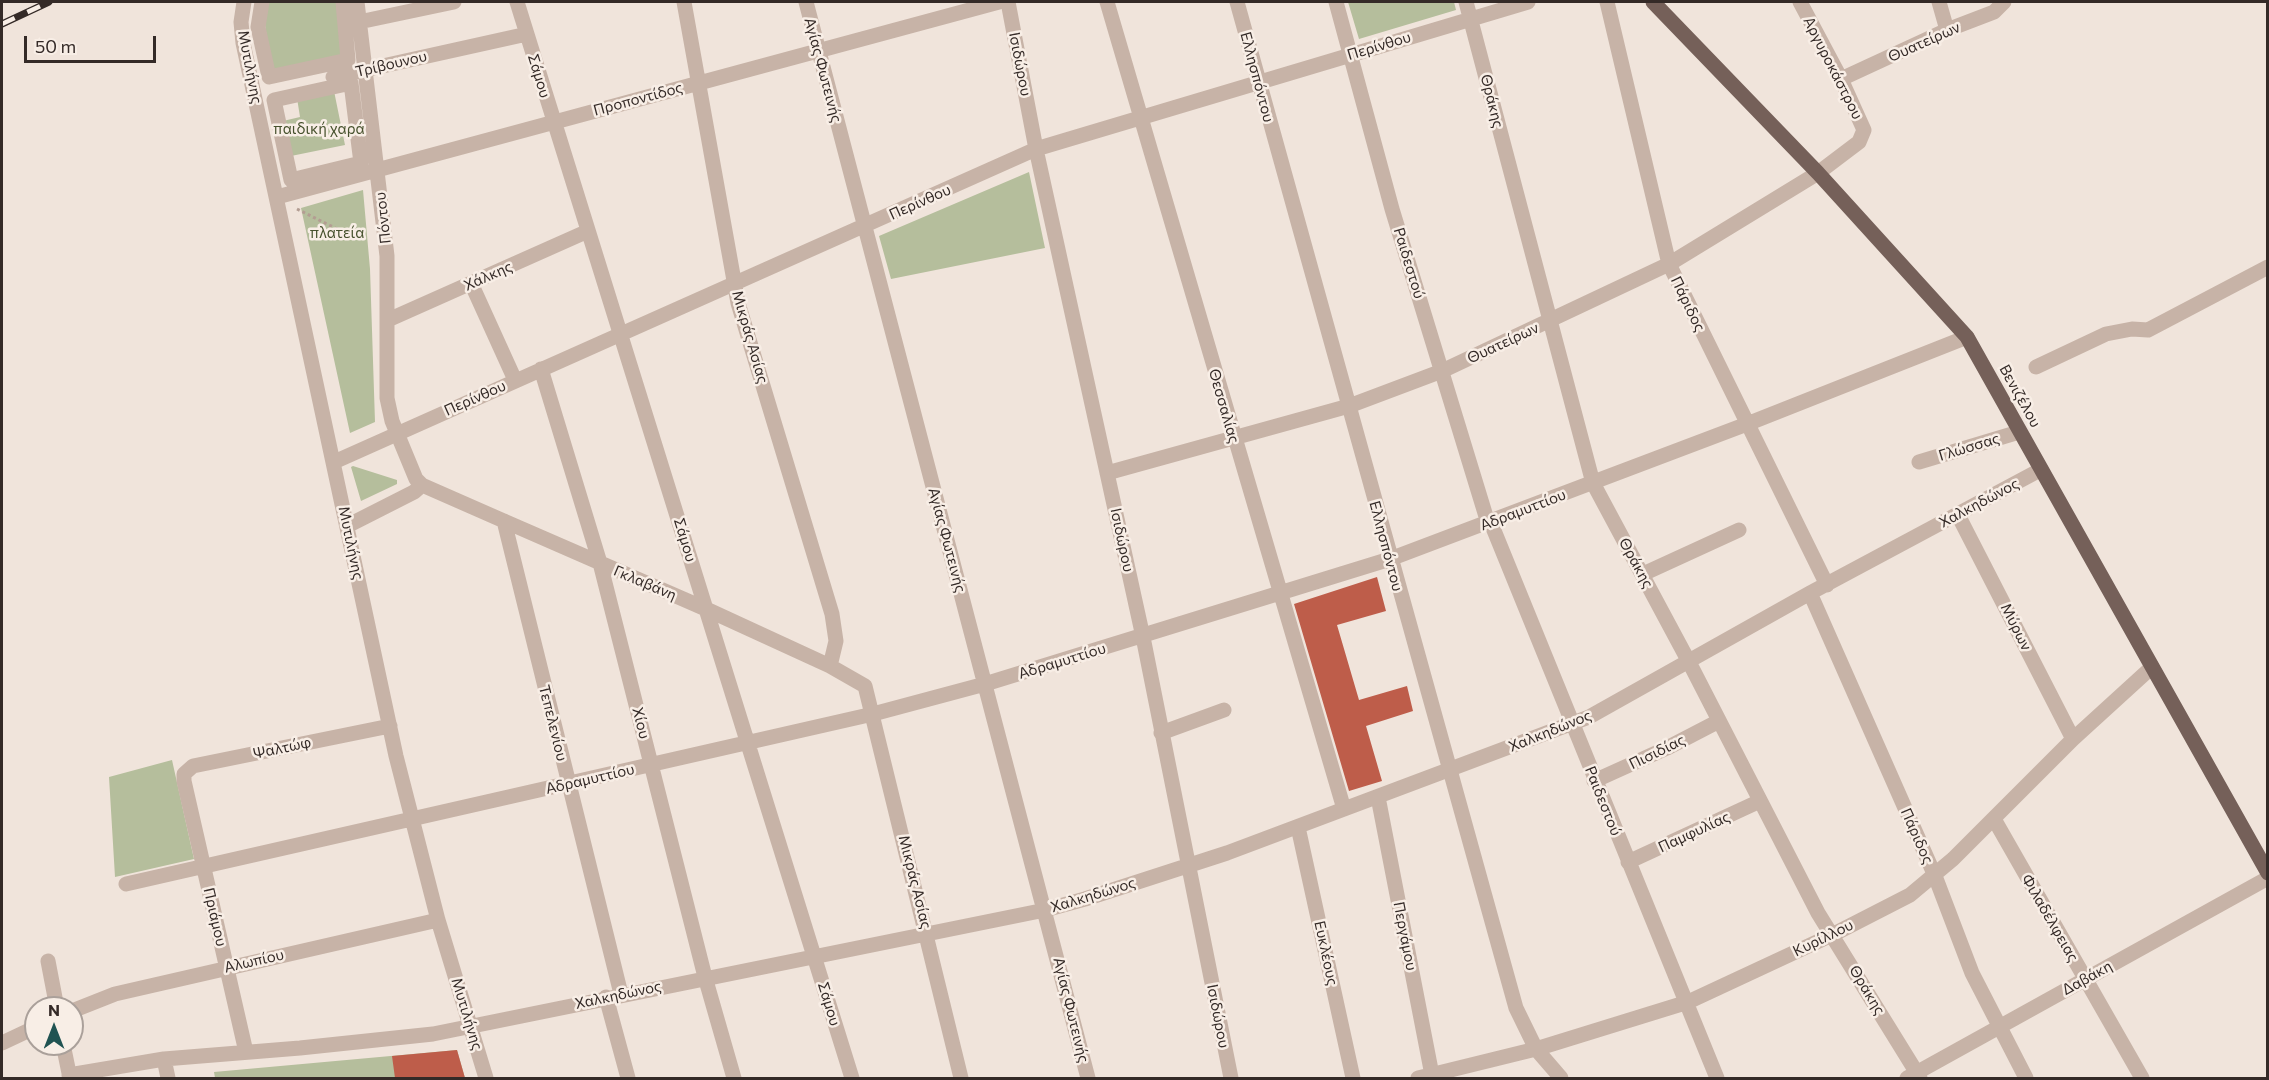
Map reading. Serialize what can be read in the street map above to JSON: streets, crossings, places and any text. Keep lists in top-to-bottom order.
{
  "streets": {
    "main road": ["Βενιζέλου"],
    "street": [
      "Θυατείρων",
      "Περίνθου",
      "Τρίβουνου",
      "Ισιδώρου",
      "Μυτιλήνης",
      "Αργυροκάστρου",
      "Αγίας Φωτεινής",
      "Σάμου",
      "Ελλησπόντου",
      "Προποντίδος",
      "Θράκης",
      "Πόντου",
      "Ραιδεστού",
      "Χάλκης",
      "Πάριδος",
      "Μικράς Ασίας",
      "Θεσσαλίας",
      "Γλώσσας",
      "Χαλκηδώνος",
      "Αδραμυττίου",
      "Γκλαβάνη",
      "Μύρων",
      "Τεπελενίου",
      "Χίου",
      "Ψαλτώφ",
      "Πισιδίας",
      "Παμφυλίας",
      "Πριάμου",
      "Φιλαδέλφειας",
      "Περγάμου",
      "Κυρίλλου",
      "Ευκλέους",
      "Αλωπίου",
      "Δαβάκη"
    ]
  },
  "crossings": [
    ["Θυατείρων", "Ισιδώρου"],
    ["Θυατείρων", "Αργυροκάστρου"],
    ["Θυατείρων", "Ελλησπόντου"],
    ["Θυατείρων", "Θράκης"],
    ["Θυατείρων", "Ραιδεστού"],
    ["Θυατείρων", "Πάριδος"],
    ["Θυατείρων", "Βενιζέλου"],
    ["Θυατείρων", "Θεσσαλίας"],
    ["Περίνθου", "Ισιδώρου"],
    ["Περίνθου", "Μυτιλήνης"],
    ["Περίνθου", "Αγίας Φωτεινής"],
    ["Περίνθου", "Σάμου"],
    ["Περίνθου", "Ελλησπόντου"],
    ["Περίνθου", "Θράκης"],
    ["Περίνθου", "Πόντου"],
    ["Περίνθου", "Ραιδεστού"],
    ["Περίνθου", "Μικράς Ασίας"],
    ["Περίνθου", "Θεσσαλίας"],
    ["Περίνθου", "Χίου"],
    ["Τρίβουνου", "Μυτιλήνης"],
    ["Τρίβουνου", "Σάμου"],
    ["Τρίβουνου", "Πόντου"],
    ["Ισιδώρου", "Χαλκηδώνος"],
    ["Ισιδώρου", "Αδραμυττίου"],
    ["Μυτιλήνης", "Προποντίδος"],
    ["Μυτιλήνης", "Χαλκηδώνος"],
    ["Μυτιλήνης", "Αδραμυττίου"],
    ["Μυτιλήνης", "Ψαλτώφ"],
    ["Μυτιλήνης", "Αλωπίου"],
    ["Αγίας Φωτεινής", "Προποντίδος"],
    ["Αγίας Φωτεινής", "Χαλκηδώνος"],
    ["Αγίας Φωτεινής", "Αδραμυττίου"],
    ["Σάμου", "Προποντίδος"],
    ["Σάμου", "Χάλκης"],
    ["Σάμου", "Χαλκηδώνος"],
    ["Σάμου", "Αδραμυττίου"],
    ["Σάμου", "Γκλαβάνη"],
    ["Ελλησπόντου", "Χαλκηδώνος"],
    ["Ελλησπόντου", "Αδραμυττίου"],
    ["Ελλησπόντου", "Κυρίλλου"],
    ["Προποντίδος", "Πόντου"],
    ["Προποντίδος", "Μικράς Ασίας"],
    ["Θράκης", "Χαλκηδώνος"],
    ["Θράκης", "Αδραμυττίου"],
    ["Θράκης", "Πισιδίας"],
    ["Θράκης", "Παμφυλίας"],
    ["Θράκης", "Κυρίλλου"],
    ["Θράκης", "Δαβάκη"],
    ["Πόντου", "Χάλκης"],
    ["Ραιδεστού", "Χαλκηδώνος"],
    ["Ραιδεστού", "Αδραμυττίου"],
    ["Ραιδεστού", "Πισιδίας"],
    ["Ραιδεστού", "Παμφυλίας"],
    ["Ραιδεστού", "Κυρίλλου"],
    ["Πάριδος", "Χαλκηδώνος"],
    ["Πάριδος", "Αδραμυττίου"],
    ["Πάριδος", "Κυρίλλου"],
    ["Πάριδος", "Δαβάκη"],
    ["Μικράς Ασίας", "Χαλκηδώνος"],
    ["Μικράς Ασίας", "Αδραμυττίου"],
    ["Μικράς Ασίας", "Γκλαβάνη"],
    ["Βενιζέλου", "Γλώσσας"],
    ["Βενιζέλου", "Χαλκηδώνος"],
    ["Βενιζέλου", "Αδραμυττίου"],
    ["Βενιζέλου", "Κυρίλλου"],
    ["Βενιζέλου", "Δαβάκη"],
    ["Θεσσαλίας", "Χαλκηδώνος"],
    ["Θεσσαλίας", "Αδραμυττίου"],
    ["Χαλκηδώνος", "Μύρων"],
    ["Χαλκηδώνος", "Τεπελενίου"],
    ["Χαλκηδώνος", "Χίου"],
    ["Χαλκηδώνος", "Πριάμου"],
    ["Χαλκηδώνος", "Περγάμου"],
    ["Χαλκηδώνος", "Ευκλέους"],
    ["Αδραμυττίου", "Τεπελενίου"],
    ["Αδραμυττίου", "Χίου"],
    ["Αδραμυττίου", "Πριάμου"],
    ["Γκλαβάνη", "Τεπελενίου"],
    ["Γκλαβάνη", "Χίου"],
    ["Μύρων", "Κυρίλλου"],
    ["Ψαλτώφ", "Πριάμου"],
    ["Πριάμου", "Αλωπίου"],
    ["Φιλαδέλφειας", "Κυρίλλου"],
    ["Φιλαδέλφειας", "Δαβάκη"],
    ["Περγάμου", "Κυρίλλου"]
  ],
  "parks": ["παιδική χαρά", "πλατεία"],
  "scale_bar": "50 m",
  "north": "top"
}
